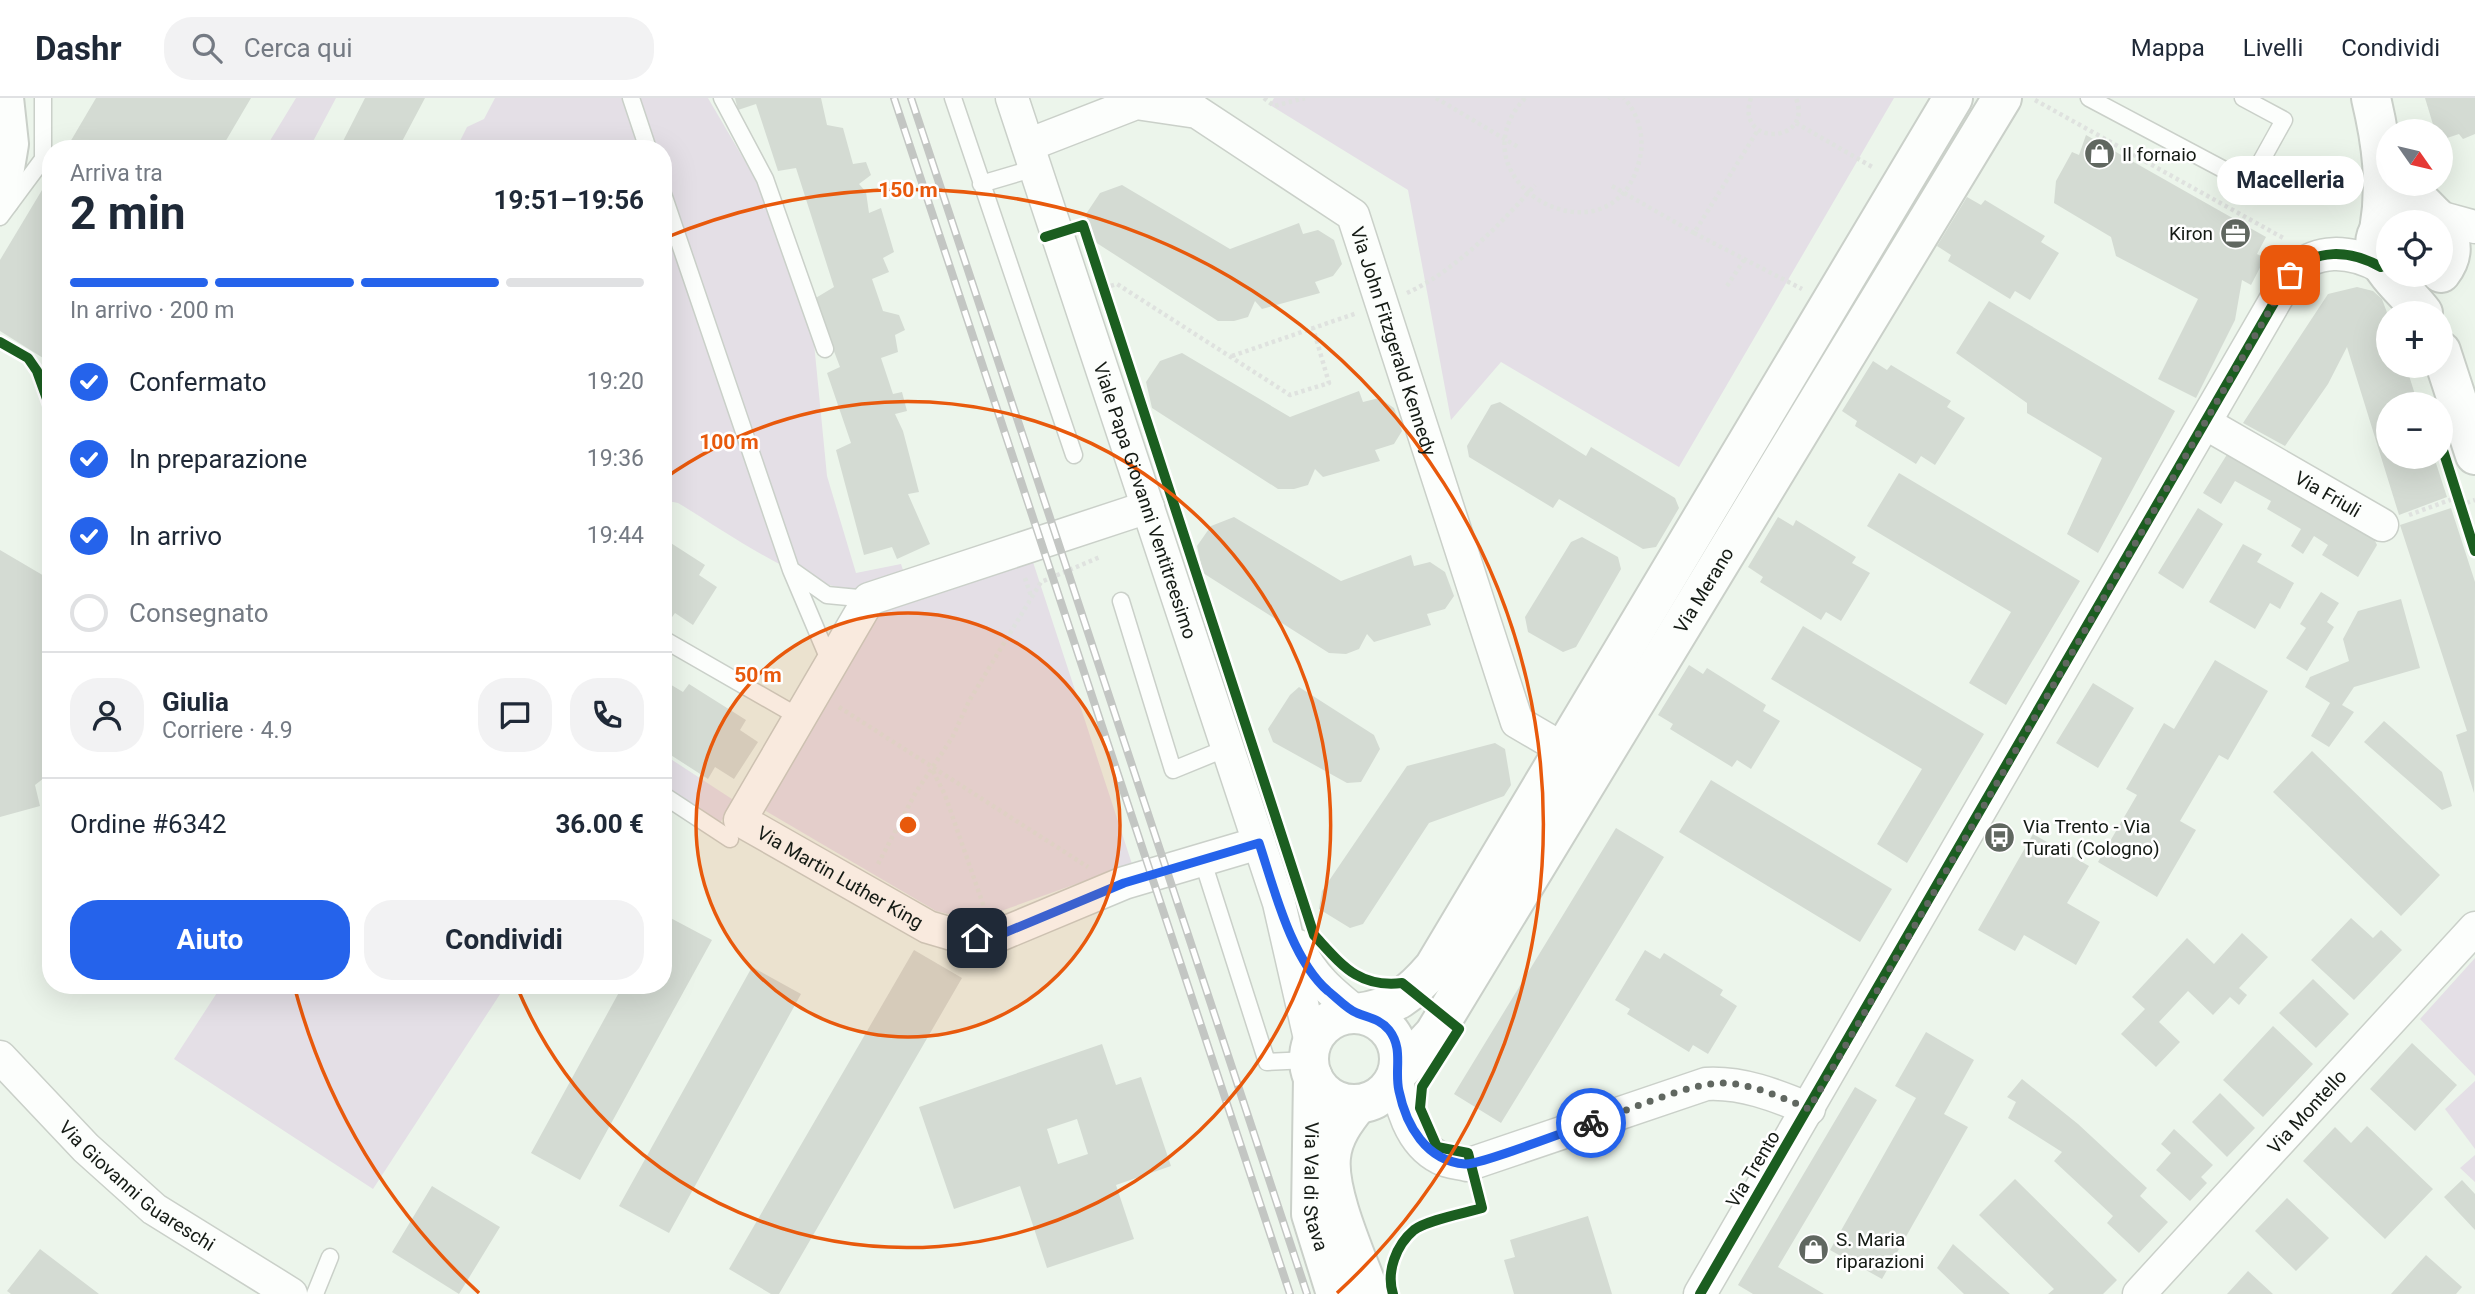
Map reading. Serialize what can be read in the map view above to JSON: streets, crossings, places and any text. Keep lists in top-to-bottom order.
{
  "streets": {
    "street": [
      "Via John Fitzgerald Kennedy",
      "Via Friuli",
      "Viale Papa Giovanni Ventitreesimo",
      "Via Merano",
      "Via Martin Luther King",
      "Via Montello",
      "Via Trento",
      "Via Giovanni Guareschi",
      "Via Val di Stava"
    ]
  },
  "crossings": [
    ["Via John Fitzgerald Kennedy", "Viale Papa Giovanni Ventitreesimo"],
    ["Via John Fitzgerald Kennedy", "Via Merano"],
    ["Via Friuli", "Via Trento"],
    ["Viale Papa Giovanni Ventitreesimo", "Via Merano"],
    ["Viale Papa Giovanni Ventitreesimo", "Via Martin Luther King"],
    ["Viale Papa Giovanni Ventitreesimo", "Via Val di Stava"],
    ["Via Merano", "Via Val di Stava"]
  ],
  "places": {
    "shop": ["Il fornaio", "S. Maria riparazioni"],
    "office": ["Kiron"],
    "other": ["Macelleria"],
    "bus stop": ["Via Trento - Via Turati (Cologno)"]
  },
  "north": "bottom right",
  "page": {
    "header": "Dashr",
    "search": "Cerca qui",
    "nav": ["Mappa", "Livelli", "Condividi"],
    "map_buttons": ["+", "−"],
    "heading": ["2 min", "Arriva tra", "19:51–19:56"],
    "panel": [
      "Giulia",
      "Corriere · 4.9",
      "Ordine #6342",
      "36.00 €"
    ],
    "bubble": "Macelleria",
    "bar": "In arrivo · 200 m",
    "list": [
      ["Confermato", "19:20"],
      ["In preparazione", "19:36"],
      ["In arrivo", "19:44"],
      "Consegnato"
    ],
    "buttons": ["Aiuto", "Condividi"]
  },
  "rings": ["150 m", "100 m", "50 m"]
}
